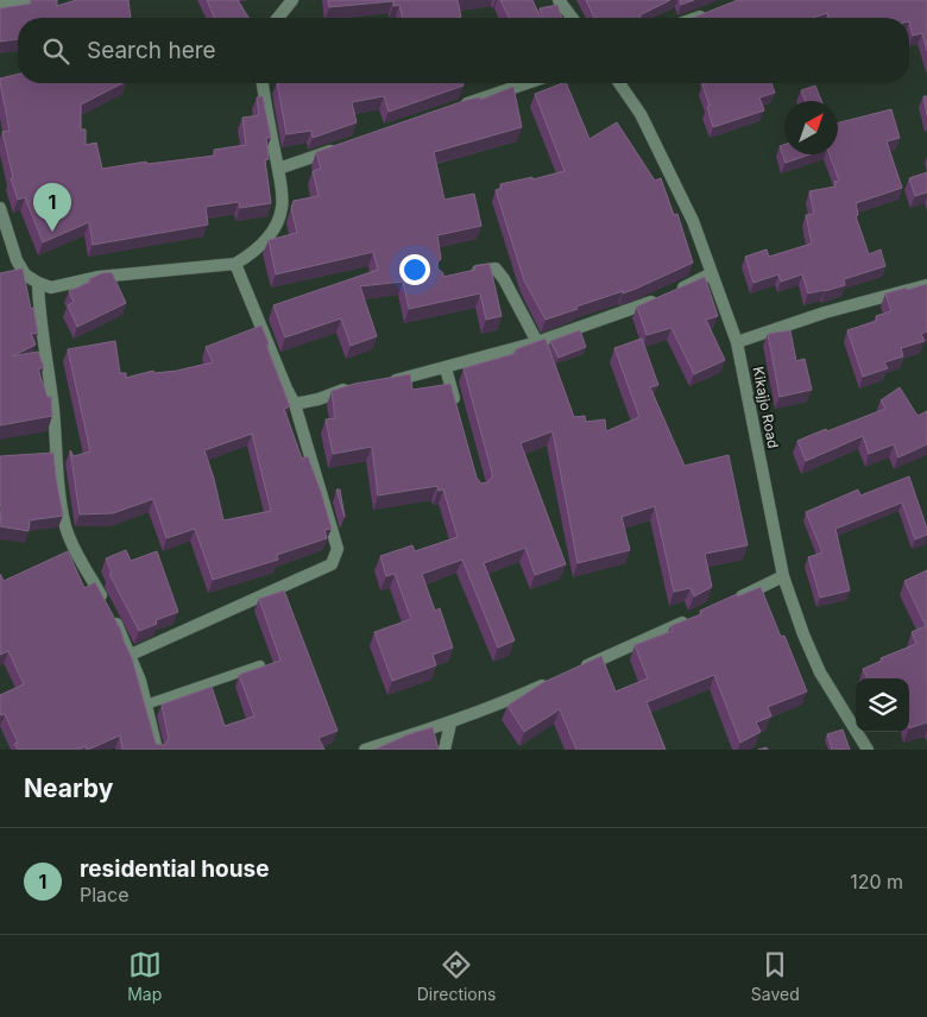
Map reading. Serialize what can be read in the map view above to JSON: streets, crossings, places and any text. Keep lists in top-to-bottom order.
{
  "streets": {
    "street": ["Kikajjo Road"]
  },
  "north": "top right",
  "page": {
    "search": "Search here",
    "pins": "1",
    "heading": "Nearby",
    "list": [
      {
        "mark": "1",
        "name": "residential house",
        "note": "Place",
        "value": "120 m"
      }
    ],
    "nav": ["Map", "Directions", "Saved"]
  }
}
